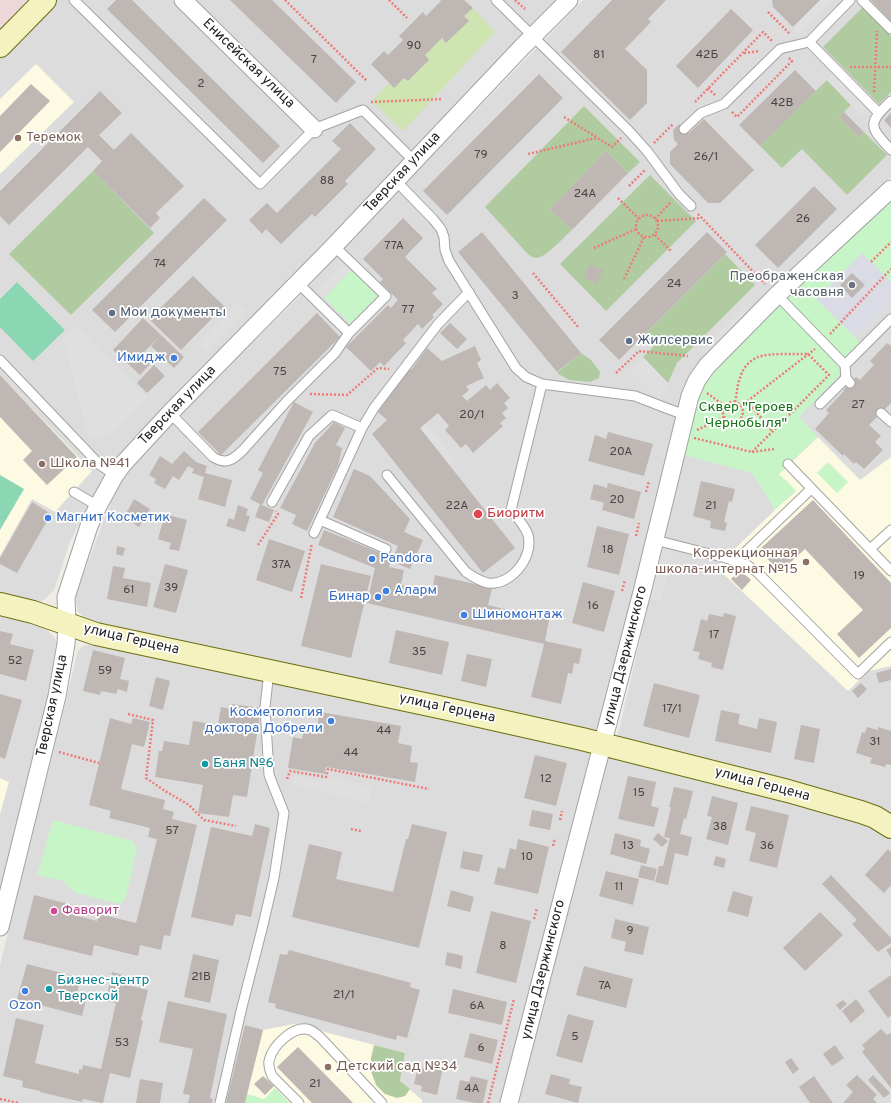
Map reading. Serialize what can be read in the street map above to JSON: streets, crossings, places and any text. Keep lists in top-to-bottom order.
{
  "streets": {
    "street": [
      "Енисейская улица",
      "Тверская улица",
      "улица Герцена",
      "улица Дзержинского"
    ]
  },
  "crossings": [
    ["Тверская улица", "улица Герцена"],
    ["улица Герцена", "улица Дзержинского"]
  ],
  "parks": ["Сквер \"Героев Чернобыля\""],
  "places": [
    "Теремок",
    "Преображенская часовня",
    "Мои документы",
    "Жилсервис",
    "Имидж",
    "Школа №41",
    "Биоритм",
    "Магнит Косметик",
    "Pandora",
    "Коррекционная школа-интернат №15",
    "Аларм",
    "Бинар",
    "Шиномонтаж",
    "Косметология доктора Добрели",
    "Баня №6",
    "Фаворит",
    "Бизнес-центр Тверской",
    "Ozon",
    "Детский сад №34"
  ],
  "house_numbers": [
    "90",
    "81",
    "42Б",
    "7",
    "2",
    "42В",
    "79",
    "26/1",
    "88",
    "24А",
    "26",
    "77А",
    "74",
    "24",
    "3",
    "77",
    "75",
    "27",
    "20/1",
    "20А",
    "20",
    "22А",
    "21",
    "18",
    "37А",
    "19",
    "39",
    "61",
    "16",
    "17",
    "35",
    "52",
    "59",
    "17/1",
    "44",
    "31",
    "44",
    "12",
    "15",
    "38",
    "57",
    "13",
    "36",
    "10",
    "11",
    "9",
    "8",
    "21В",
    "7А",
    "21/1",
    "6А",
    "5",
    "53",
    "6",
    "21",
    "4А"
  ]
}
